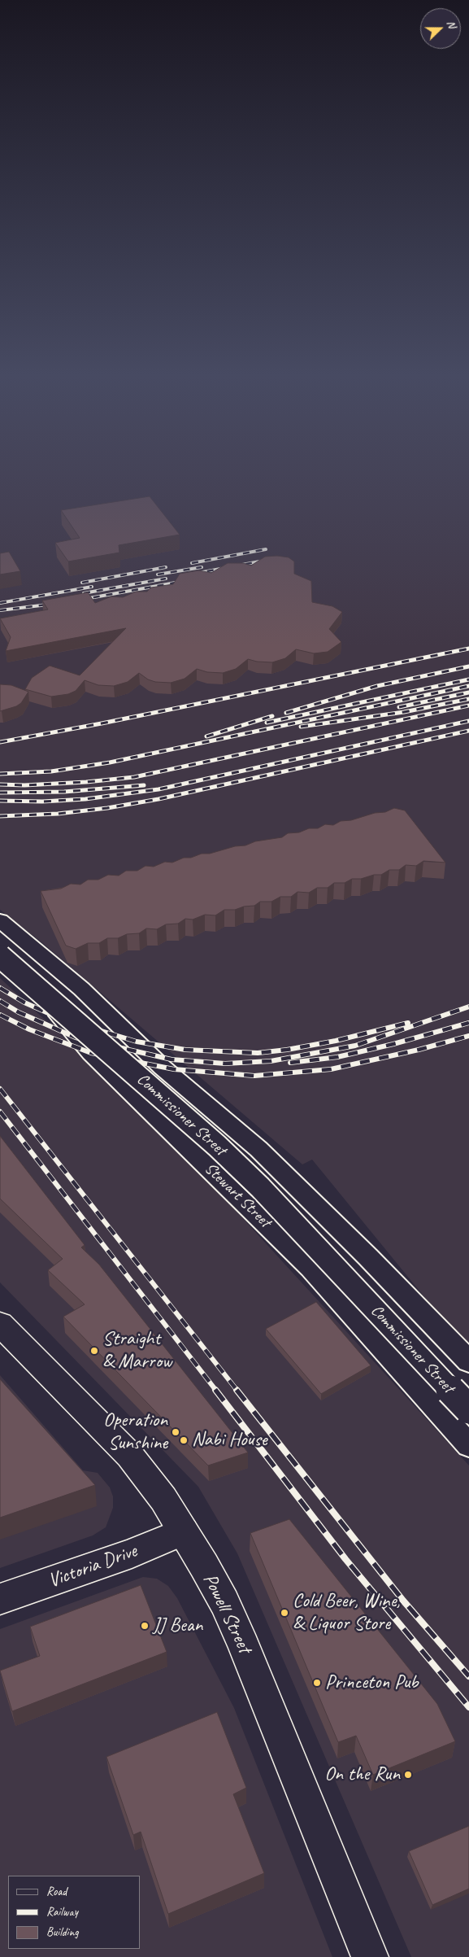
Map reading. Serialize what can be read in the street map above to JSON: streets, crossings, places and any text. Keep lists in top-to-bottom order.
{
  "streets": {
    "main road": ["Victoria Drive", "Powell Street"],
    "street": ["Commissioner Street", "Stewart Street"]
  },
  "crossings": [
    ["Victoria Drive", "Powell Street"]
  ],
  "places": [
    "Straight & Marrow",
    "Operation Sunshine",
    "Nabi House",
    "Cold Beer, Wine, & Liquor Store",
    "JJ Bean",
    "Princeton Pub",
    "On the Run"
  ],
  "legend": ["Road", "Railway", "Building"],
  "north": "right"
}
